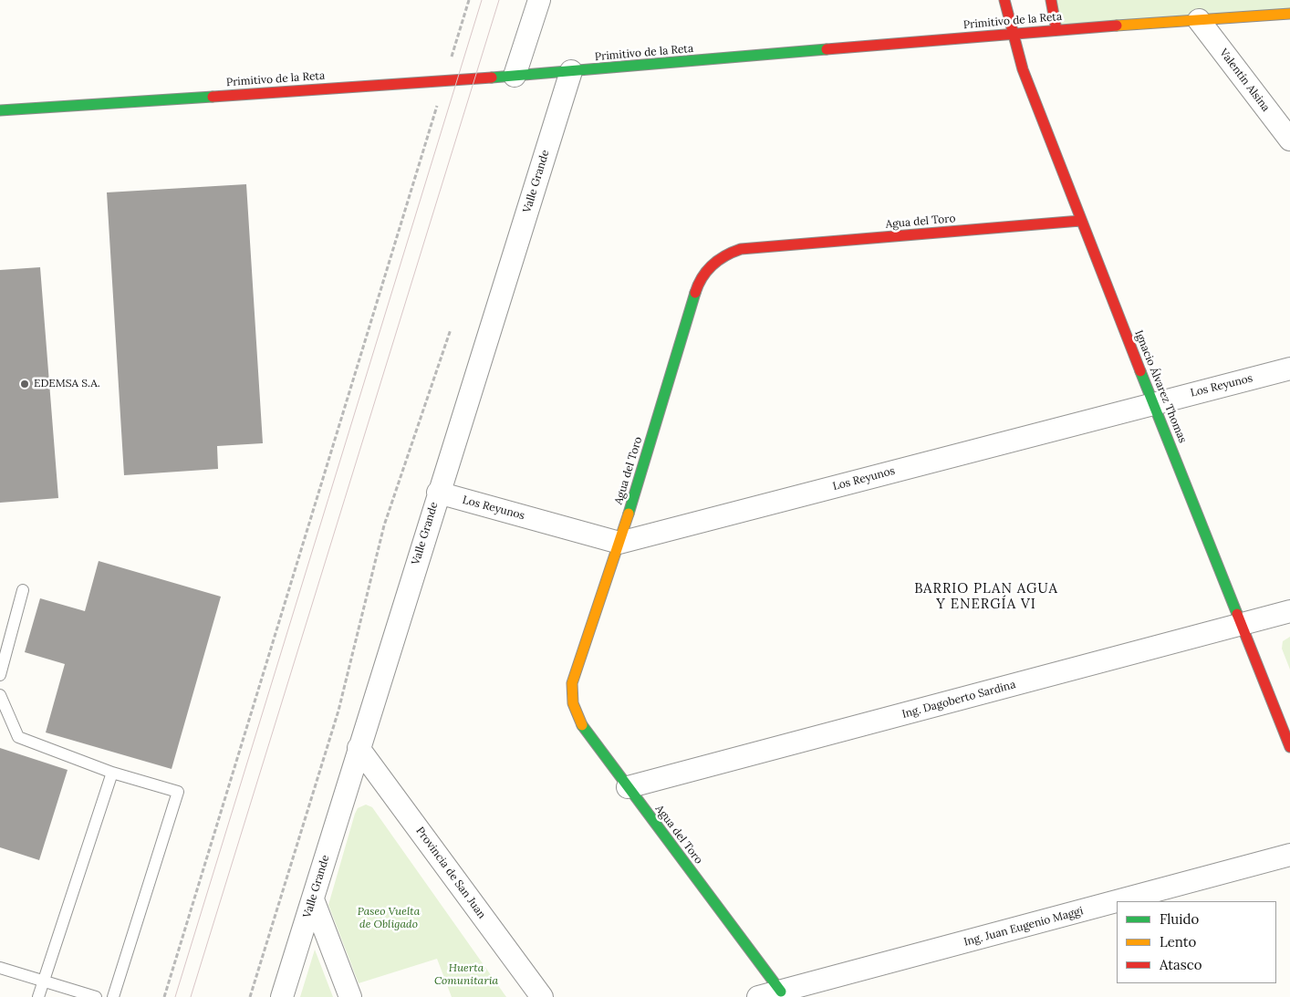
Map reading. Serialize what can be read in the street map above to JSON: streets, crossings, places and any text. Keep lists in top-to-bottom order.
{
  "streets": {
    "street": [
      "Primitivo de la Reta",
      "Valentín Alsina",
      "Valle Grande",
      "Agua del Toro",
      "Los Reyunos",
      "Ignacio Álvarez Thomas",
      "Ing. Dagoberto Sardina",
      "Provincia de San Juan",
      "Ing. Juan Eugenio Maggi"
    ]
  },
  "crossings": [
    ["Primitivo de la Reta", "Valentín Alsina"],
    ["Primitivo de la Reta", "Valle Grande"],
    ["Primitivo de la Reta", "Ignacio Álvarez Thomas"],
    ["Valle Grande", "Los Reyunos"],
    ["Valle Grande", "Provincia de San Juan"],
    ["Agua del Toro", "Los Reyunos"],
    ["Agua del Toro", "Ignacio Álvarez Thomas"],
    ["Agua del Toro", "Ing. Dagoberto Sardina"],
    ["Agua del Toro", "Ing. Juan Eugenio Maggi"],
    ["Los Reyunos", "Ignacio Álvarez Thomas"],
    ["Ignacio Álvarez Thomas", "Ing. Dagoberto Sardina"]
  ],
  "districts": ["BARRIO PLAN AGUA Y ENERGÍA VI"],
  "parks": ["Paseo Vuelta de Obligado", "Huerta Comunitaria"],
  "places": ["EDEMSA S.A."],
  "legend": ["Fluido", "Lento", "Atasco"]
}
